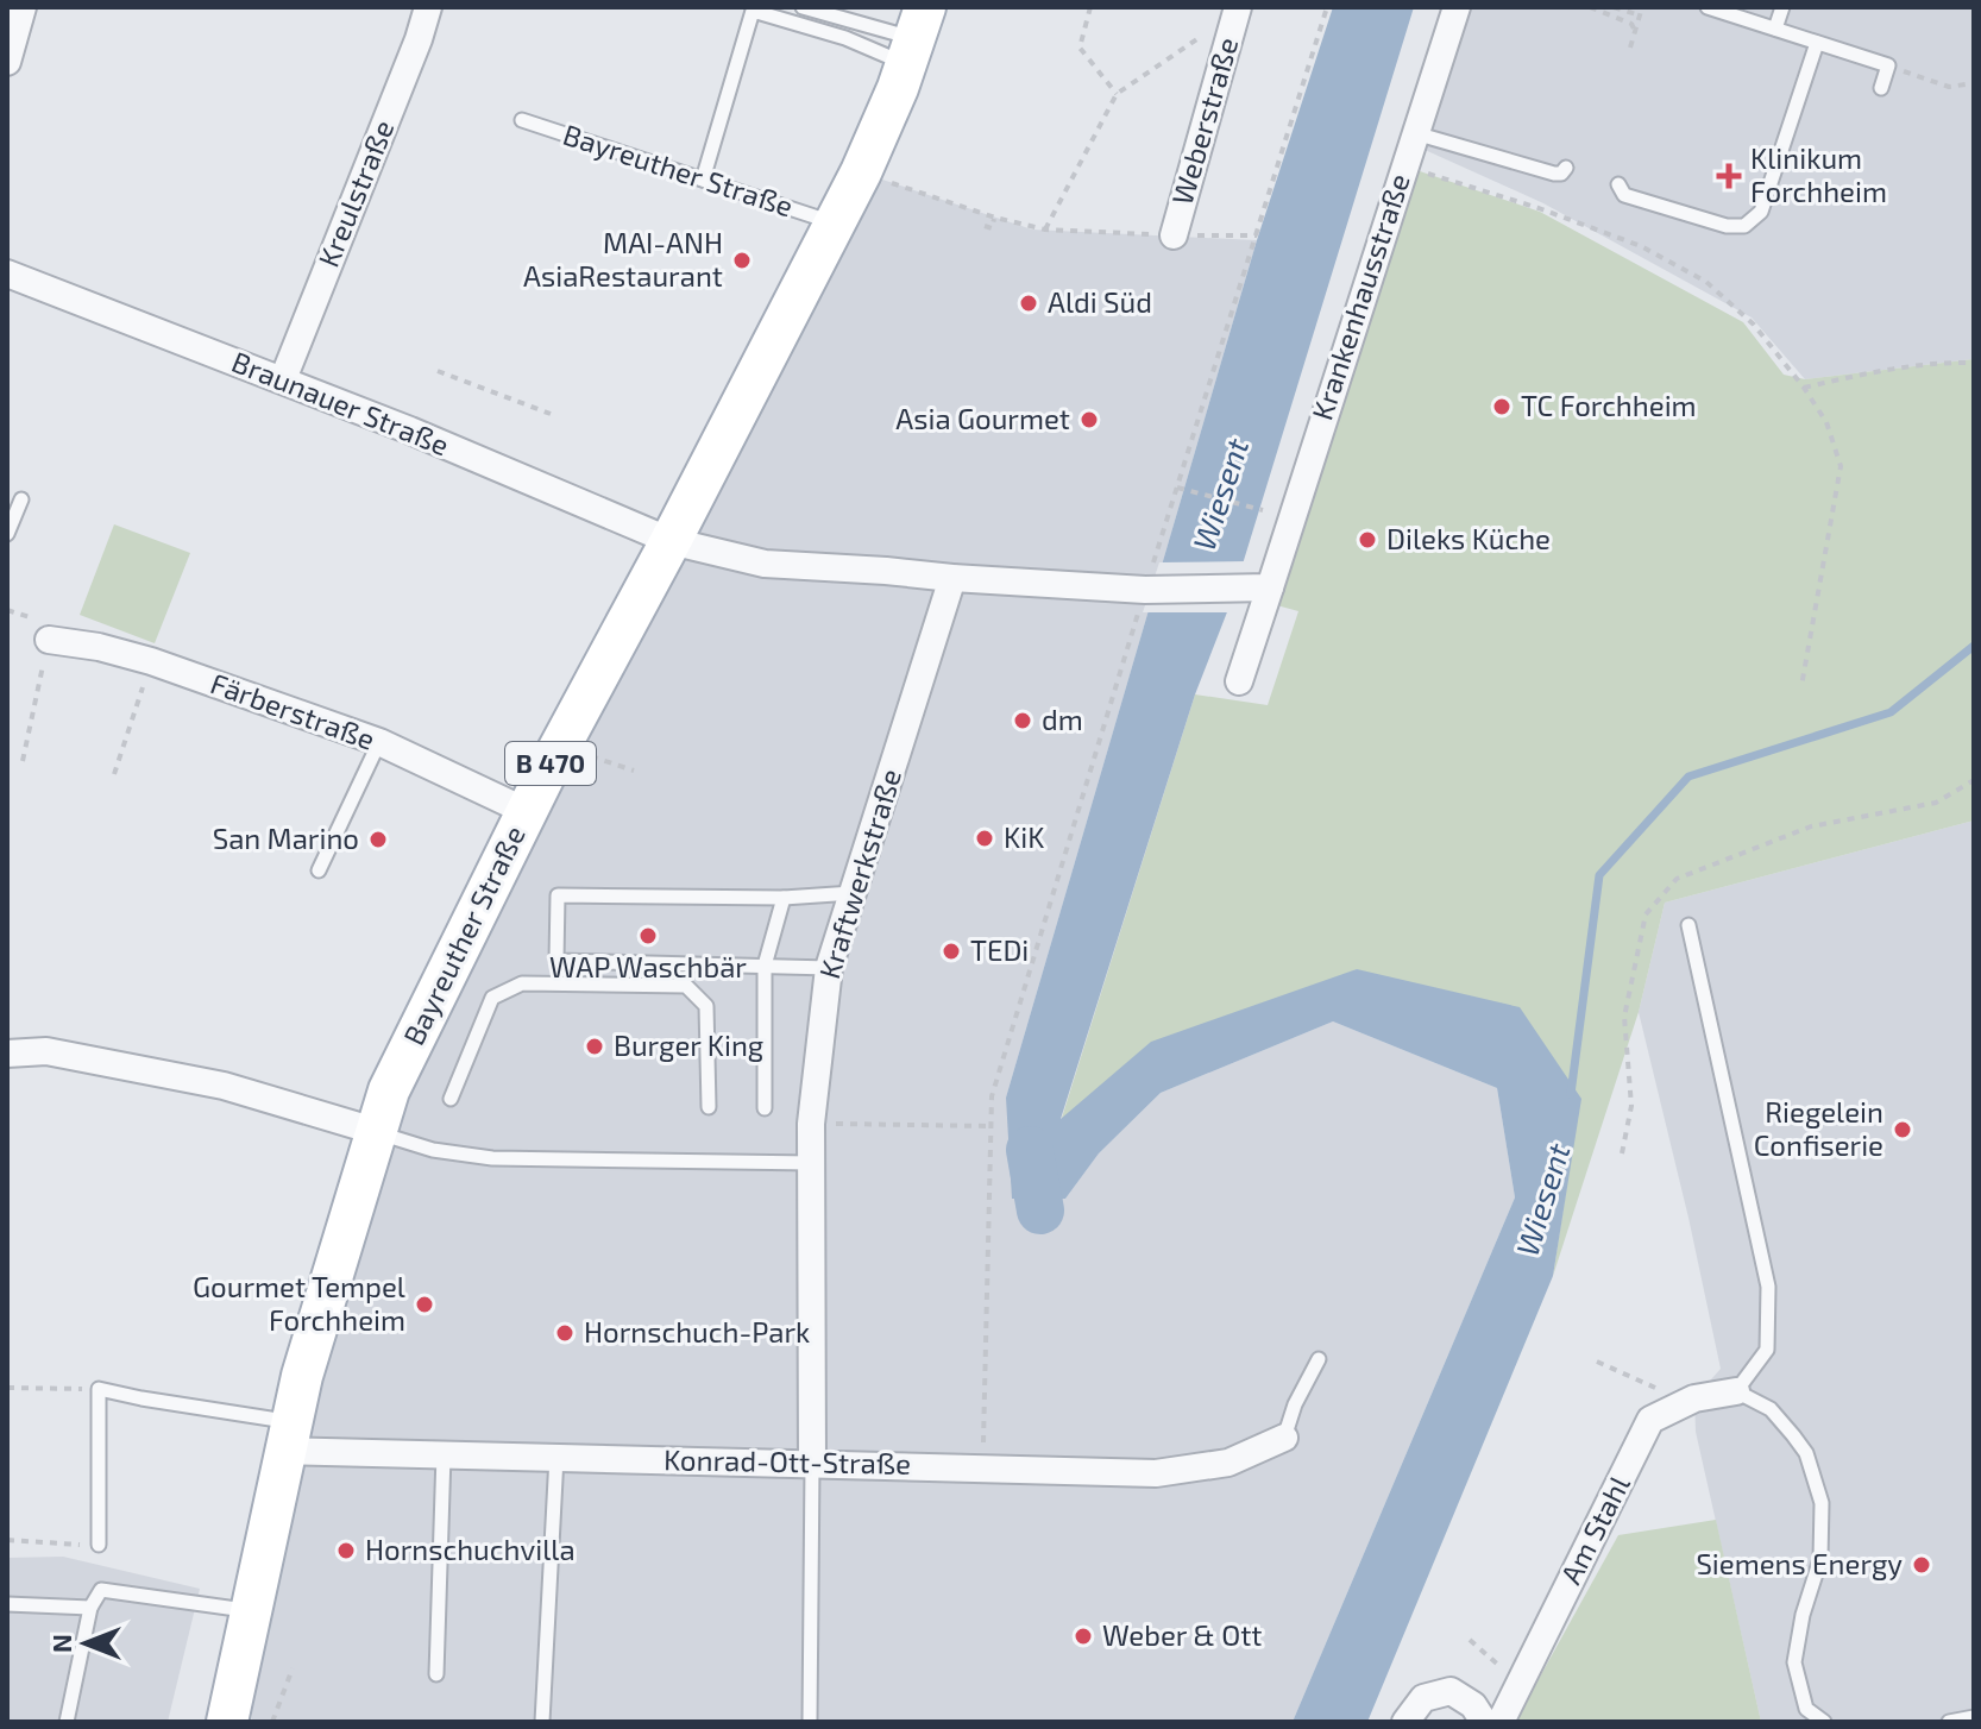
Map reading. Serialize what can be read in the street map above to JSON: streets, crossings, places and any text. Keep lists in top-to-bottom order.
{
  "streets": {
    "main road": ["Bayreuther Straße", "B 470"],
    "street": [
      "Weberstraße",
      "Kreulstraße",
      "Krankenhausstraße",
      "Braunauer Straße",
      "Färberstraße",
      "Kraftwerkstraße",
      "Konrad-Ott-Straße",
      "Am Stahl"
    ]
  },
  "crossings": [
    ["Bayreuther Straße", "Braunauer Straße"],
    ["Bayreuther Straße", "Färberstraße"],
    ["Bayreuther Straße", "Konrad-Ott-Straße"],
    ["Kreulstraße", "Braunauer Straße"],
    ["Kraftwerkstraße", "Konrad-Ott-Straße"]
  ],
  "water": ["Wiesent"],
  "places": {
    "health": ["Klinikum Forchheim"],
    "other": [
      "MAI-ANH AsiaRestaurant",
      "Aldi Süd",
      "TC Forchheim",
      "Asia Gourmet",
      "Dileks Küche",
      "dm",
      "KiK",
      "San Marino",
      "WAP Waschbär",
      "TEDi",
      "Burger King",
      "Riegelein Confiserie",
      "Gourmet Tempel Forchheim",
      "Hornschuch-Park",
      "Hornschuchvilla",
      "Siemens Energy",
      "Weber & Ott"
    ]
  },
  "north": "left"
}
